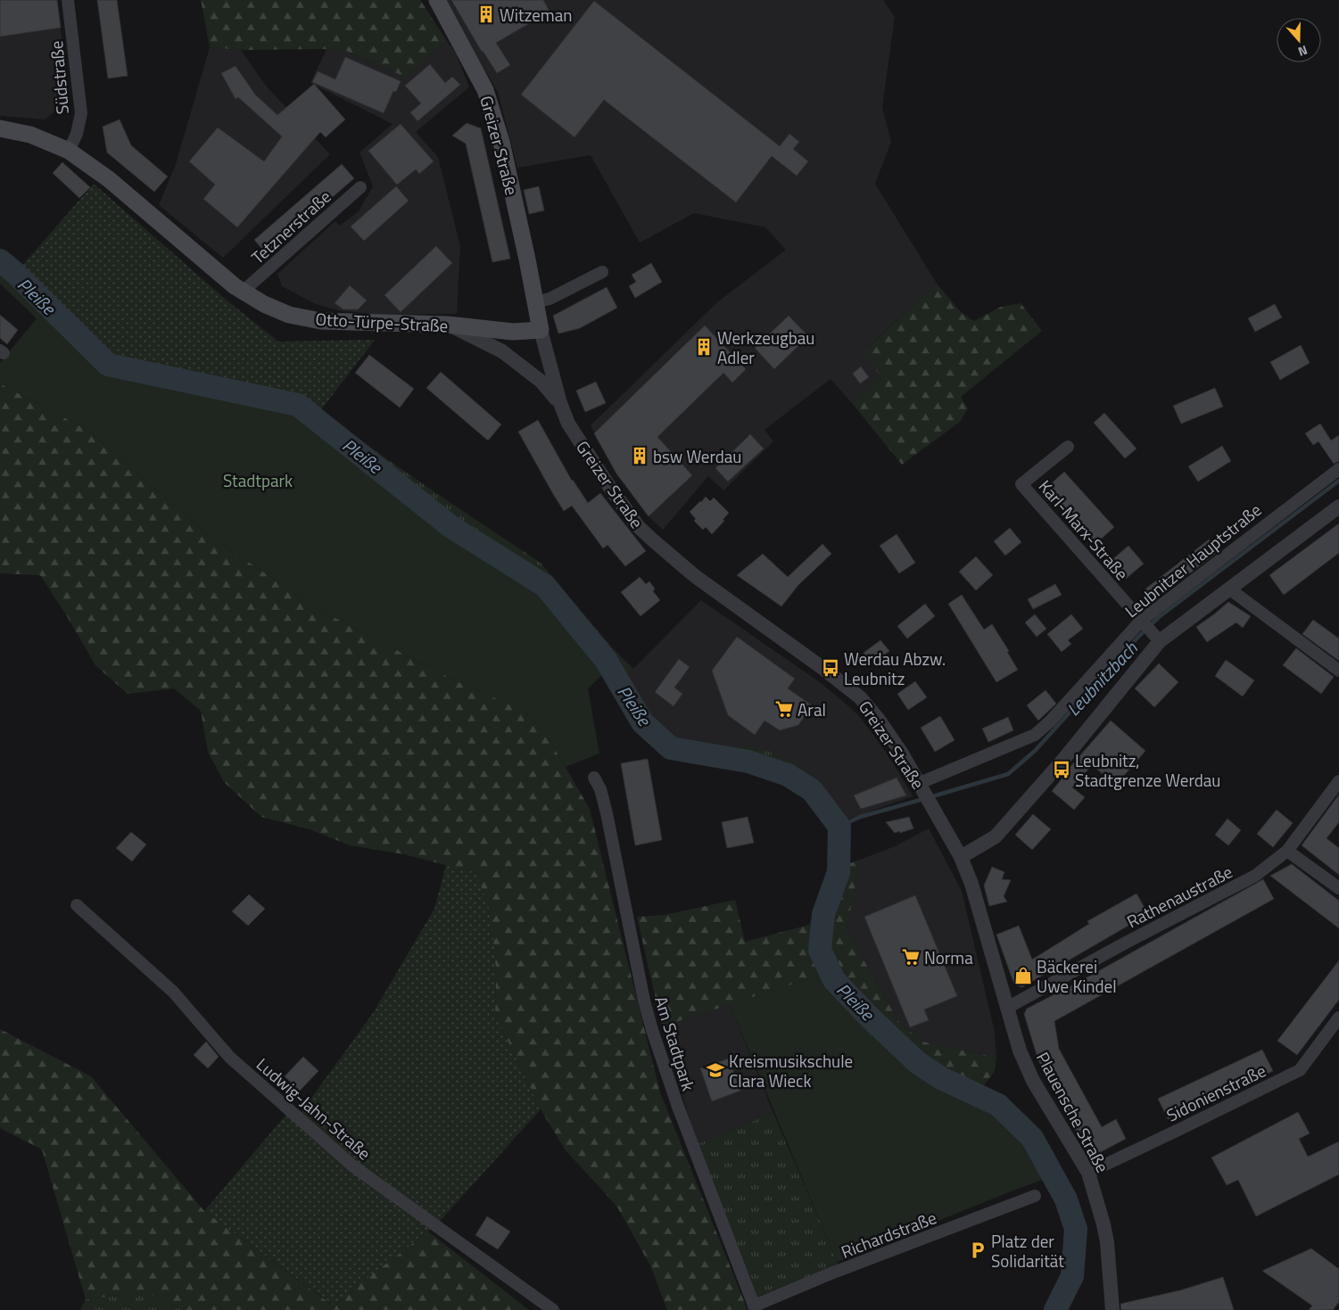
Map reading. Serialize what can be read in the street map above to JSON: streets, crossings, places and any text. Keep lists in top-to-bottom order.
{
  "streets": {
    "main road": ["Greizer Straße", "Otto-Türpe-Straße"],
    "street": [
      "Südstraße",
      "Tetznerstraße",
      "Karl-Marx-Straße",
      "Leubnitzer Hauptstraße",
      "Rathenaustraße",
      "Am Stadtpark",
      "Sidonienstraße",
      "Ludwig-Jahn-Straße",
      "Plauensche Straße",
      "Richardstraße"
    ]
  },
  "crossings": [
    ["Südstraße", "Otto-Türpe-Straße"],
    ["Greizer Straße", "Otto-Türpe-Straße"],
    ["Greizer Straße", "Leubnitzer Hauptstraße"],
    ["Greizer Straße", "Plauensche Straße"],
    ["Tetznerstraße", "Otto-Türpe-Straße"],
    ["Karl-Marx-Straße", "Leubnitzer Hauptstraße"],
    ["Leubnitzer Hauptstraße", "Plauensche Straße"],
    ["Rathenaustraße", "Plauensche Straße"],
    ["Am Stadtpark", "Richardstraße"],
    ["Sidonienstraße", "Plauensche Straße"]
  ],
  "water": ["Pleiße", "Leubnitzbach"],
  "parks": ["Stadtpark"],
  "places": {
    "building": ["Witzeman", "Werkzeugbau Adler", "bsw Werdau"],
    "bus stop": ["Werdau Abzw. Leubnitz", "Leubnitz, Stadtgrenze Werdau"],
    "supermarket": ["Aral", "Norma"],
    "shop": ["Bäckerei Uwe Kindel"],
    "school or university": ["Kreismusikschule Clara Wieck"],
    "parking": ["Platz der Solidarität"]
  },
  "north": "bottom"
}
